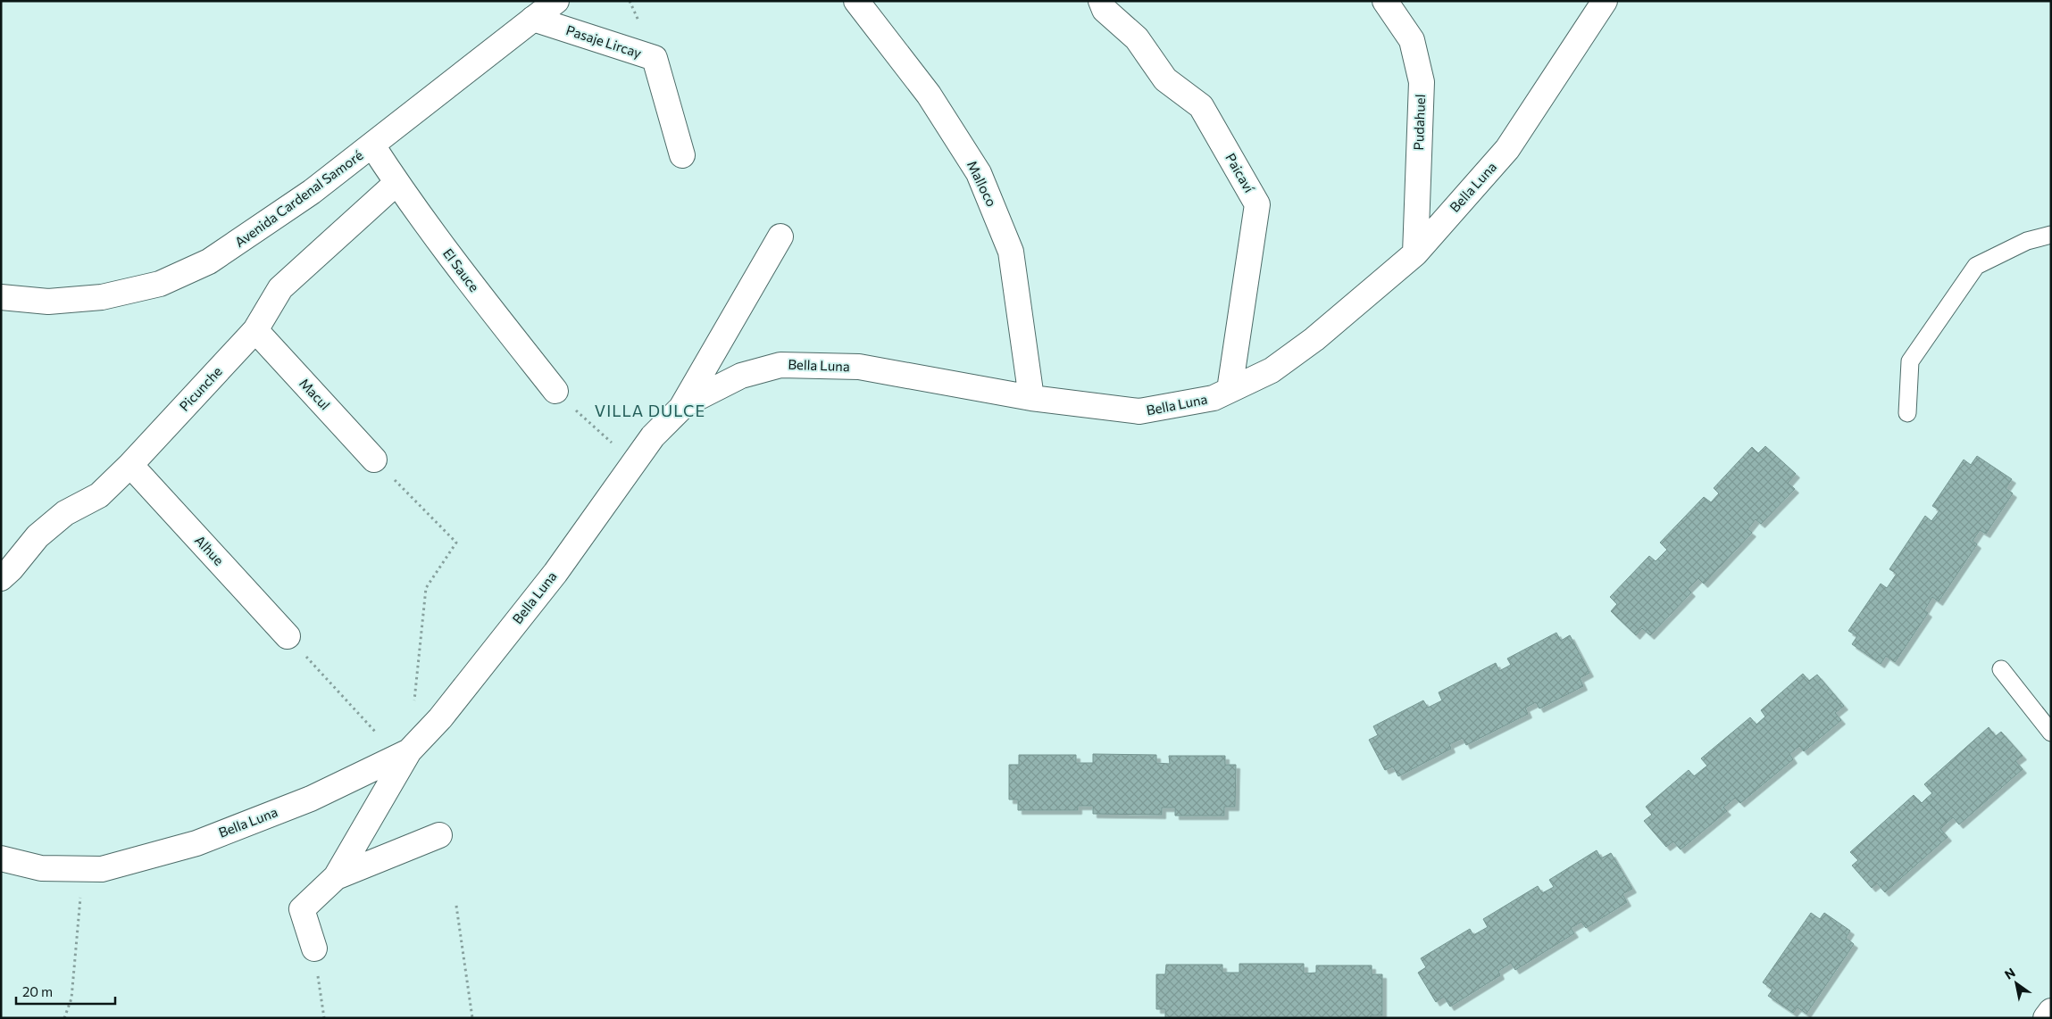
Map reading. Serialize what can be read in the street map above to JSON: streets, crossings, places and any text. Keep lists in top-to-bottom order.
{
  "streets": {
    "street": [
      "Pasaje Lircay",
      "Pudahuel",
      "Paicaví",
      "Malloco",
      "Bella Luna",
      "Avenida Cardenal Samoré",
      "El Sauce",
      "Picunche",
      "Macul",
      "Alhue"
    ]
  },
  "crossings": [
    ["Pasaje Lircay", "Avenida Cardenal Samoré"],
    ["Pudahuel", "Bella Luna"],
    ["Paicaví", "Bella Luna"],
    ["Malloco", "Bella Luna"],
    ["Avenida Cardenal Samoré", "El Sauce"],
    ["El Sauce", "Picunche"],
    ["Picunche", "Macul"],
    ["Picunche", "Alhue"]
  ],
  "districts": ["VILLA DULCE"],
  "scale_bar": "20 m",
  "north": "top left"
}
